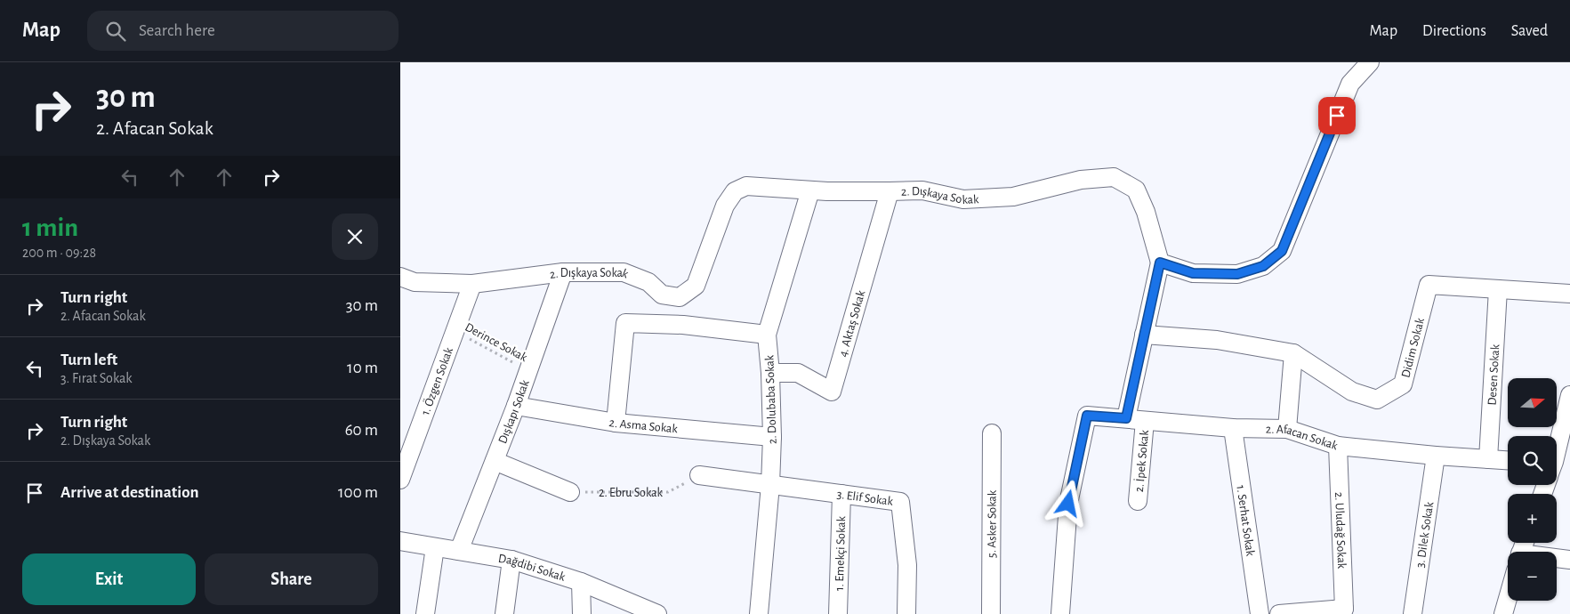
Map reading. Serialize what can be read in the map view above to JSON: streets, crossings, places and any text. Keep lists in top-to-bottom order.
{
  "streets": {
    "street": [
      "2. Dışkaya Sokak",
      "4. Aktaş Sokak",
      "Didim Sokak",
      "Desen Sokak",
      "1. Özgen Sokak",
      "2. Dolubaba Sokak",
      "Dışkapı Sokak",
      "2. Asma Sokak",
      "2. Afacan Sokak",
      "2. İpek Sokak",
      "3. Elif Sokak",
      "1. Serhat Sokak",
      "5. Asker Sokak",
      "2. Uludağ Sokak",
      "3. Dilek Sokak",
      "1. Emekçi Sokak",
      "Dağdibi Sokak"
    ],
    "path": ["Derince Sokak", "2. Ebru Sokak"]
  },
  "crossings": [
    ["2. Dışkaya Sokak", "4. Aktaş Sokak"],
    ["2. Dışkaya Sokak", "1. Özgen Sokak"],
    ["2. Dışkaya Sokak", "2. Dolubaba Sokak"],
    ["2. Dışkaya Sokak", "Dışkapı Sokak"],
    ["4. Aktaş Sokak", "2. Dolubaba Sokak"],
    ["Derince Sokak", "1. Özgen Sokak"],
    ["Derince Sokak", "Dışkapı Sokak"],
    ["Didim Sokak", "Desen Sokak"],
    ["Desen Sokak", "2. Afacan Sokak"],
    ["2. Dolubaba Sokak", "2. Asma Sokak"],
    ["2. Dolubaba Sokak", "3. Elif Sokak"],
    ["Dışkapı Sokak", "2. Asma Sokak"],
    ["Dışkapı Sokak", "Dağdibi Sokak"],
    ["2. Afacan Sokak", "2. İpek Sokak"],
    ["2. Afacan Sokak", "1. Serhat Sokak"],
    ["2. Afacan Sokak", "2. Uludağ Sokak"],
    ["2. Afacan Sokak", "3. Dilek Sokak"],
    ["3. Elif Sokak", "1. Emekçi Sokak"]
  ],
  "north": "right",
  "page": {
    "header": "Map",
    "search": "Search here",
    "nav": ["Map", "Directions", "Saved"],
    "turn": ["30 m", "2. Afacan Sokak"],
    "heading": ["1 min", "200 m · 09:28"],
    "list": [
      {
        "name": "Turn right",
        "note": "2. Afacan Sokak",
        "value": "30 m"
      },
      {
        "name": "Turn left",
        "note": "3. Fırat Sokak",
        "value": "10 m"
      },
      {
        "name": "Turn right",
        "note": "2. Dışkaya Sokak",
        "value": "60 m"
      },
      {
        "name": "Arrive at destination",
        "value": "100 m"
      }
    ],
    "map_buttons": ["+", "−"],
    "buttons": ["Exit", "Share"]
  }
}
